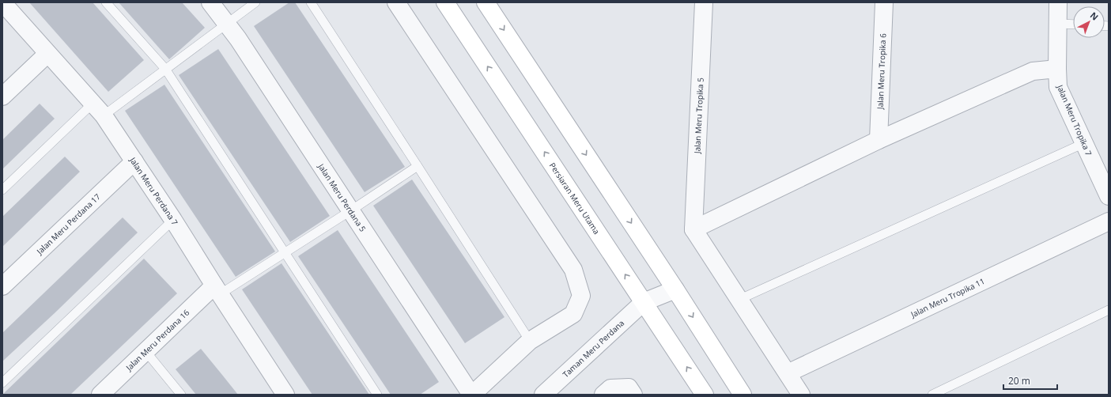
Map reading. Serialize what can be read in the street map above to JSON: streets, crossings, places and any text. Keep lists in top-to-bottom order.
{
  "streets": {
    "main road": ["Persiaran Meru Utama"],
    "street": [
      "Jalan Meru Tropika 6",
      "Jalan Meru Tropika 5",
      "Jalan Meru Tropika 7",
      "Jalan Meru Perdana 7",
      "Jalan Meru Perdana 5",
      "Jalan Meru Perdana 17",
      "Jalan Meru Tropika 11",
      "Jalan Meru Perdana 16",
      "Taman Meru Perdana"
    ]
  },
  "crossings": [
    ["Jalan Meru Perdana 7", "Jalan Meru Perdana 17"],
    ["Jalan Meru Perdana 7", "Jalan Meru Perdana 16"],
    ["Persiaran Meru Utama", "Taman Meru Perdana"]
  ],
  "scale_bar": "20 m",
  "north": "top right"
}
